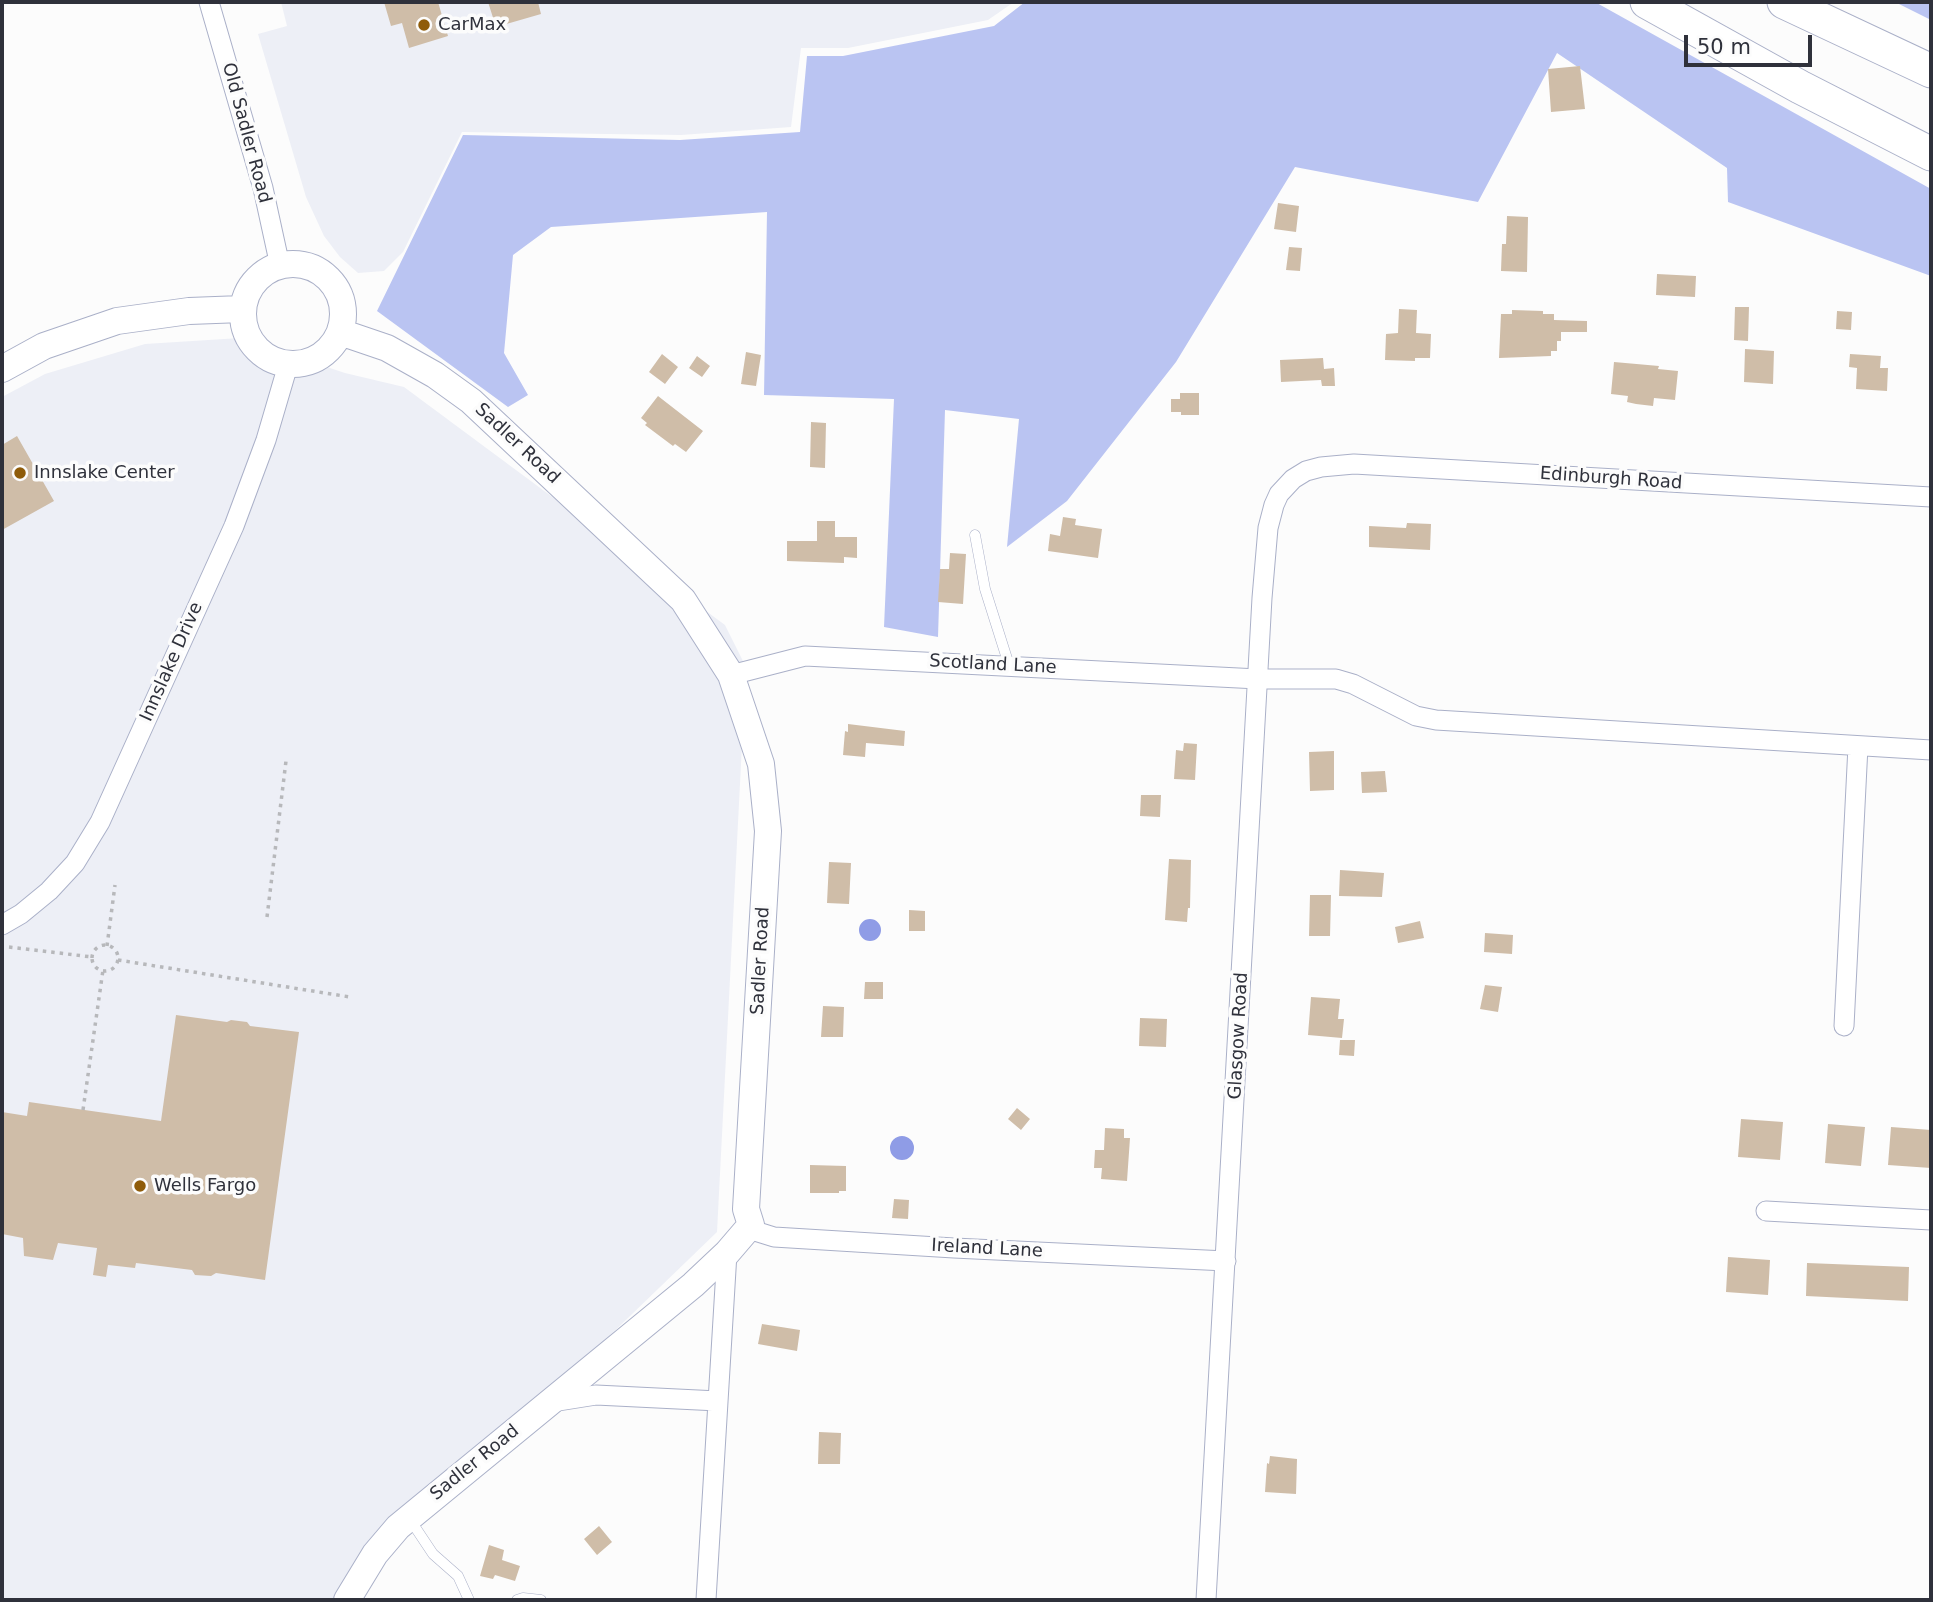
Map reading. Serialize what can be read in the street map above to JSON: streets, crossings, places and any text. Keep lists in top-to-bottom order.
{
  "streets": {
    "street": [
      "Old Sadler Road",
      "Sadler Road",
      "Edinburgh Road",
      "Innslake Drive",
      "Scotland Lane",
      "Glasgow Road",
      "Ireland Lane"
    ]
  },
  "crossings": [
    ["Old Sadler Road", "Sadler Road"],
    ["Old Sadler Road", "Innslake Drive"],
    ["Sadler Road", "Innslake Drive"],
    ["Sadler Road", "Scotland Lane"],
    ["Sadler Road", "Ireland Lane"],
    ["Edinburgh Road", "Glasgow Road"],
    ["Scotland Lane", "Glasgow Road"],
    ["Glasgow Road", "Ireland Lane"]
  ],
  "places": ["CarMax", "Innslake Center", "Wells Fargo"],
  "scale_bar": "50 m"
}
